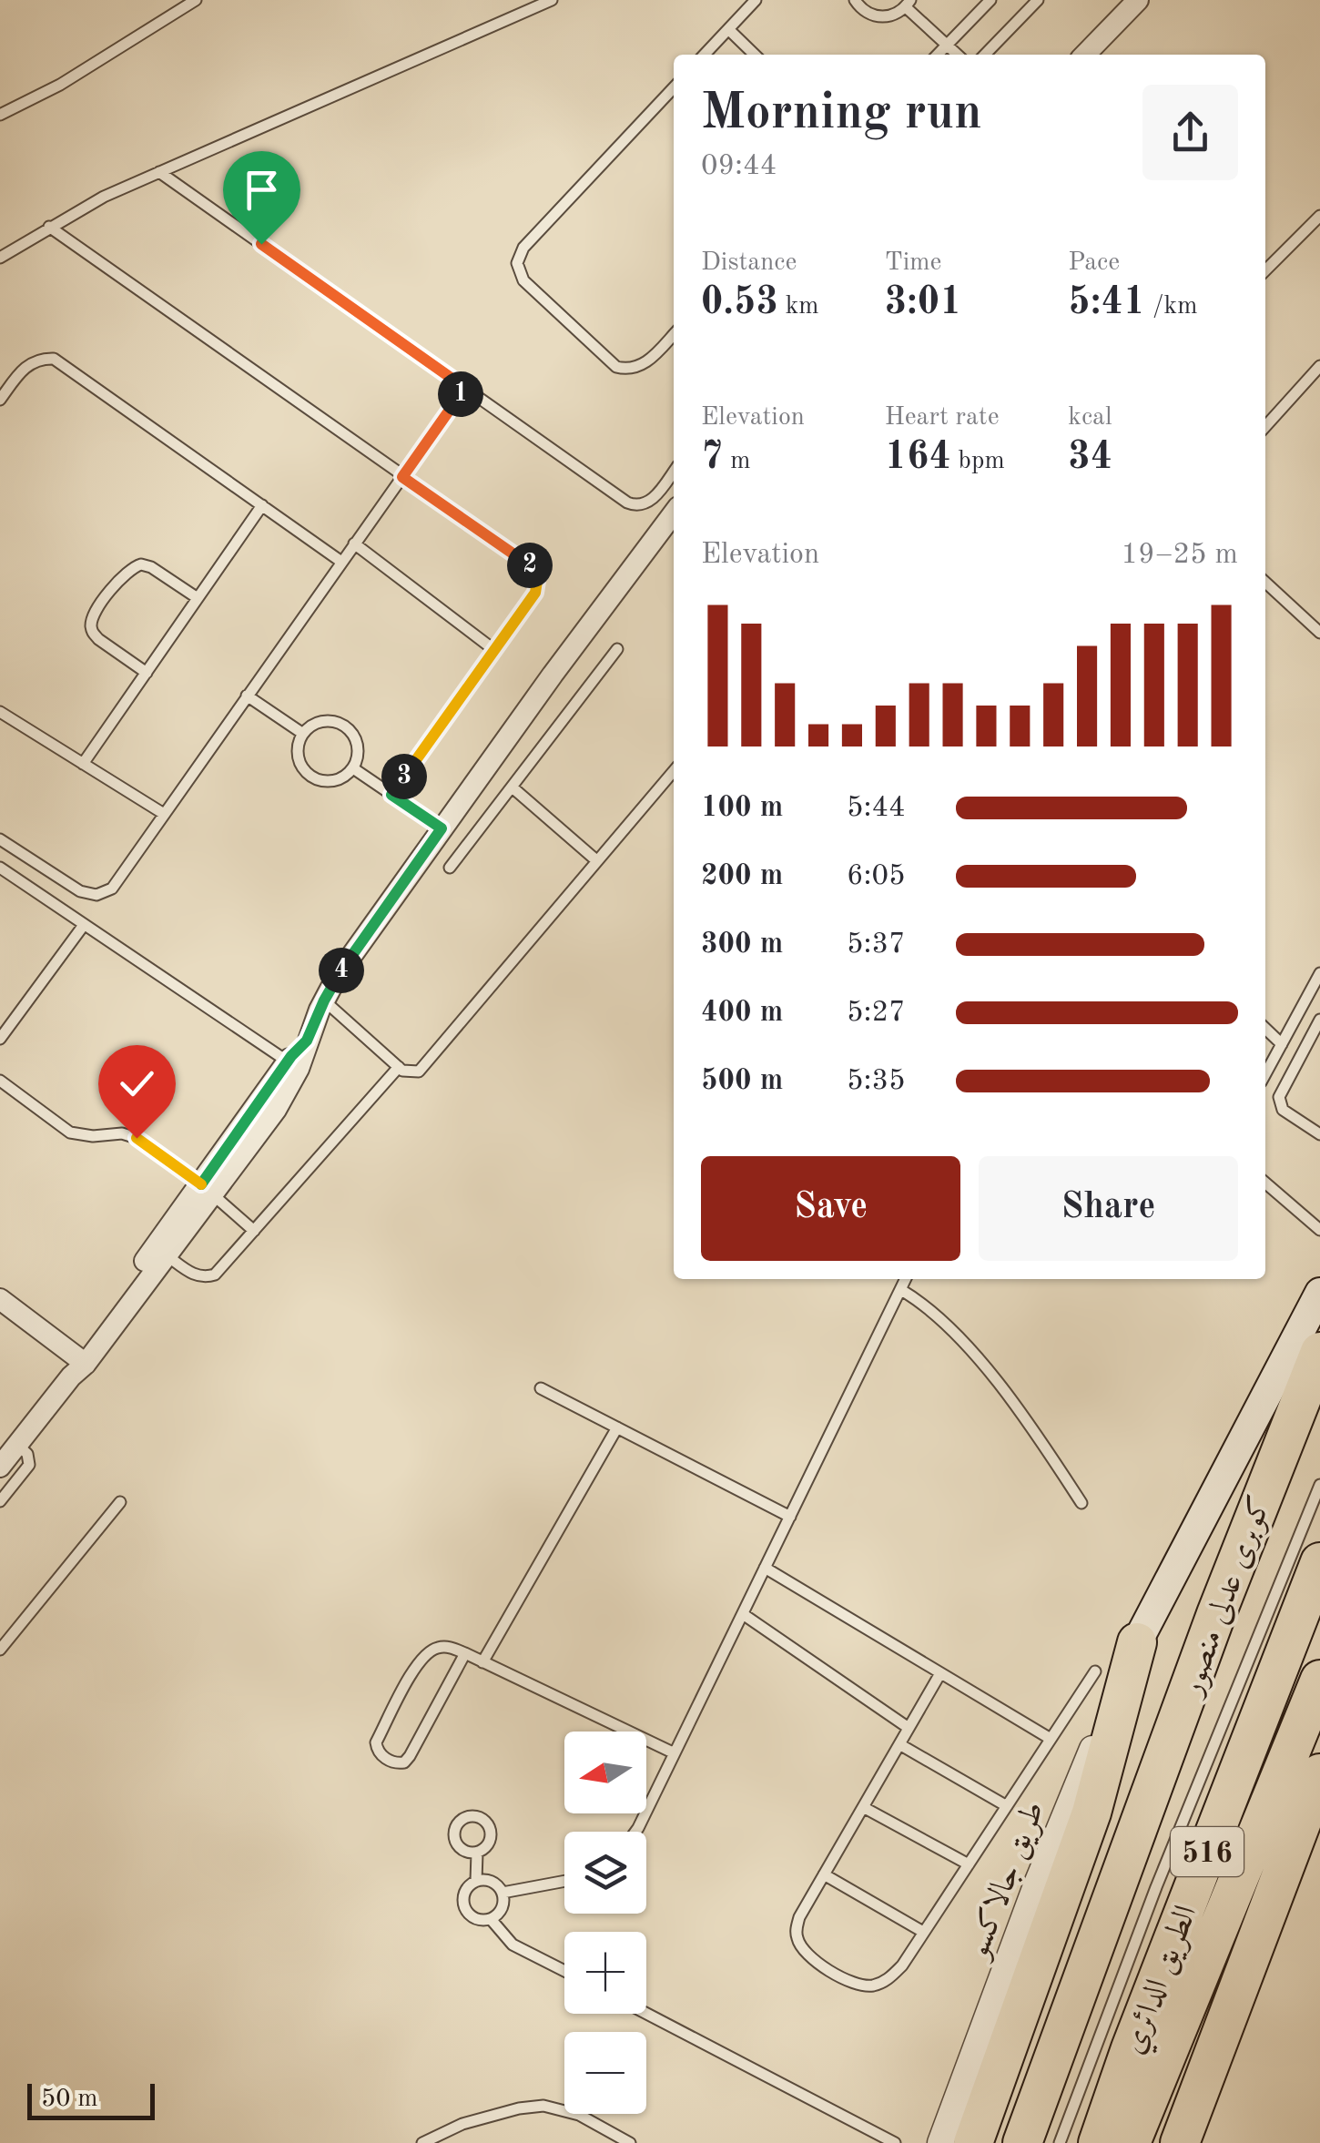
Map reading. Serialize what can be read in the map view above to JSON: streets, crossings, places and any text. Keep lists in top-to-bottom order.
{
  "streets": {
    "highway": ["كوبرى عدلى منصور", "516", "الطريق الدائري"],
    "street": ["طريق جالاكسو"]
  },
  "scale_bar": "50 m",
  "north": "left",
  "page": {
    "heading": ["Morning run", "09:44"],
    "stats": [
      ["Distance", "0.53 km"],
      ["Time", "3:01"],
      ["Pace", "5:41 /km"],
      ["Elevation", "7 m"],
      ["Heart rate", "164 bpm"],
      ["kcal", "34"]
    ],
    "pins": [
      "1",
      "2",
      "3",
      "4"
    ],
    "chart": ["Elevation", "19–25 m"],
    "list": [
      {
        "name": "100 m",
        "note": "5:44"
      },
      {
        "name": "200 m",
        "note": "6:05"
      },
      {
        "name": "300 m",
        "note": "5:37"
      },
      {
        "name": "400 m",
        "note": "5:27"
      },
      {
        "name": "500 m",
        "note": "5:35"
      }
    ],
    "buttons": ["Save", "Share"],
    "map_buttons": ["+", "−"],
    "scale": "50 m"
  }
}
